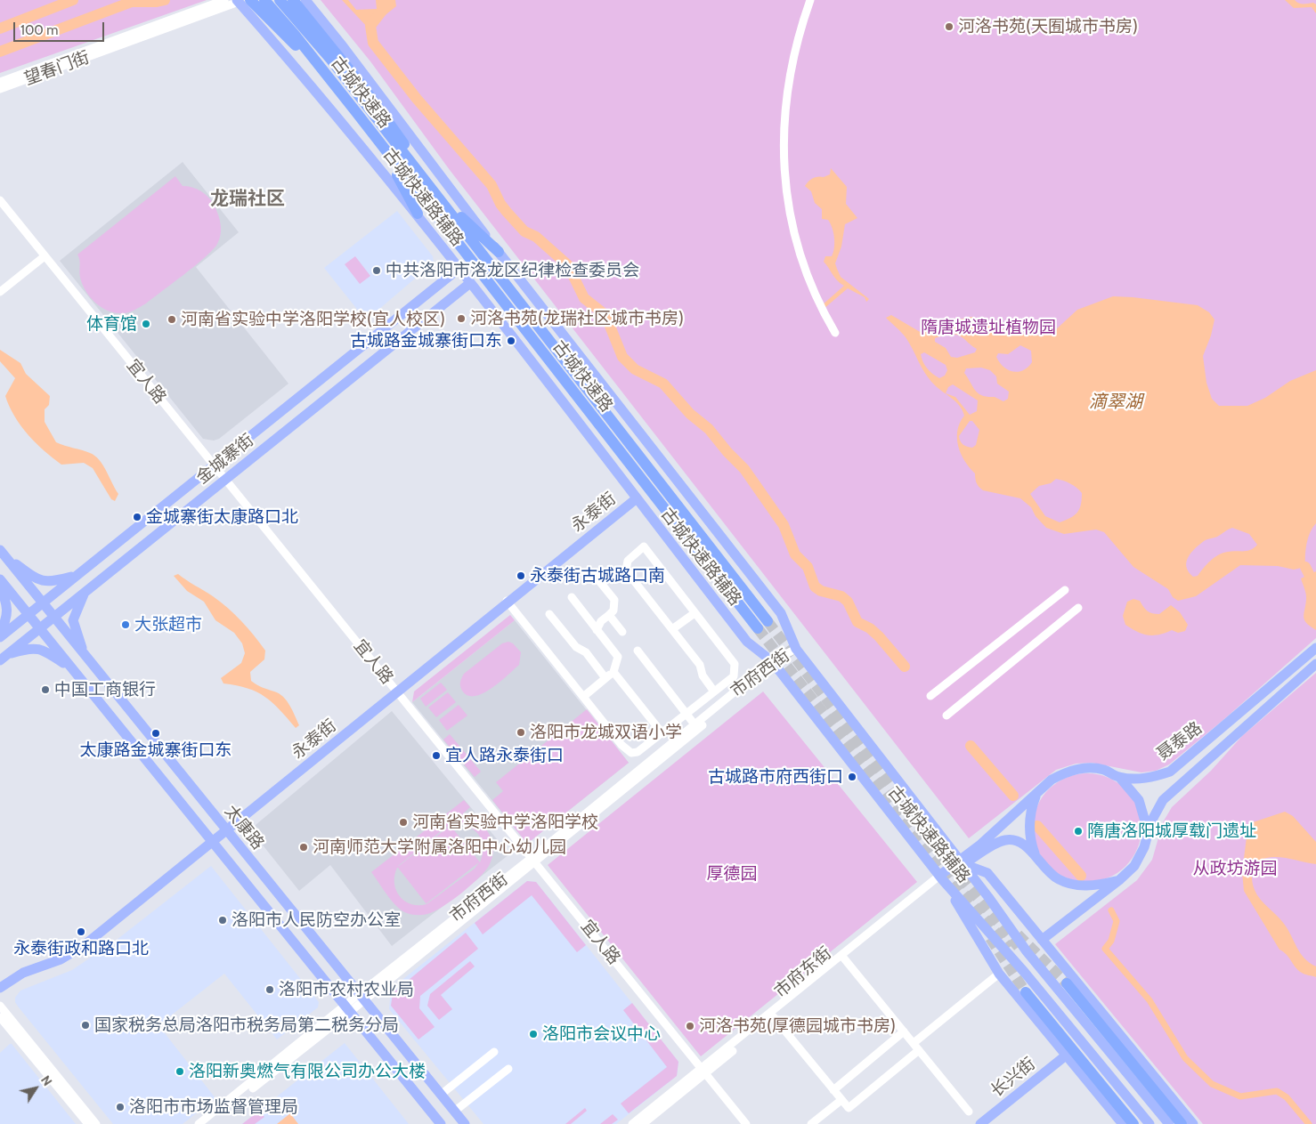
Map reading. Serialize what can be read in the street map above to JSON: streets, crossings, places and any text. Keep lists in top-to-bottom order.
{
  "streets": {
    "highway": ["古城快速路"],
    "main road": [
      "古城快速路辅路",
      "金城寨街",
      "永泰街",
      "聂泰路",
      "太康路",
      "市府东街",
      "长兴街"
    ],
    "street": ["望春门街", "宜人路", "市府西街"]
  },
  "crossings": [
    ["望春门街", "古城快速路辅路"],
    ["古城快速路辅路", "金城寨街"],
    ["古城快速路辅路", "永泰街"],
    ["古城快速路辅路", "市府西街"],
    ["古城快速路辅路", "聂泰路"],
    ["古城快速路辅路", "市府东街"],
    ["宜人路", "金城寨街"],
    ["宜人路", "永泰街"],
    ["宜人路", "市府西街"],
    ["宜人路", "市府东街"],
    ["金城寨街", "太康路"],
    ["永泰街", "太康路"],
    ["市府西街", "太康路"],
    ["聂泰路", "市府东街"]
  ],
  "districts": ["龙瑞社区"],
  "water": ["滴翠湖"],
  "parks": ["隋唐城遗址植物园", "从政坊游园", "厚德园"],
  "places": [
    "河洛书苑(天囿城市书房)",
    "中共洛阳市洛龙区纪律检查委员会",
    "河洛书苑(龙瑞社区城市书房)",
    "河南省实验中学洛阳学校(宜人校区)",
    "体育馆",
    "古城路金城寨街口东",
    "金城寨街太康路口北",
    "永泰街古城路口南",
    "大张超市",
    "中国工商银行",
    "洛阳市龙城双语小学",
    "太康路金城寨街口东",
    "宜人路永泰街口",
    "古城路市府西街口",
    "河南省实验中学洛阳学校",
    "隋唐洛阳城厚载门遗址",
    "河南师范大学附属洛阳中心幼儿园",
    "洛阳市人民防空办公室",
    "永泰街政和路口北",
    "洛阳市农村农业局",
    "国家税务总局洛阳市税务局第二税务分局",
    "河洛书苑(厚德园城市书房)",
    "洛阳市会议中心",
    "洛阳新奥燃气有限公司办公大楼",
    "洛阳市市场监督管理局"
  ],
  "scale_bar": "100 m",
  "north": "top right"
}
